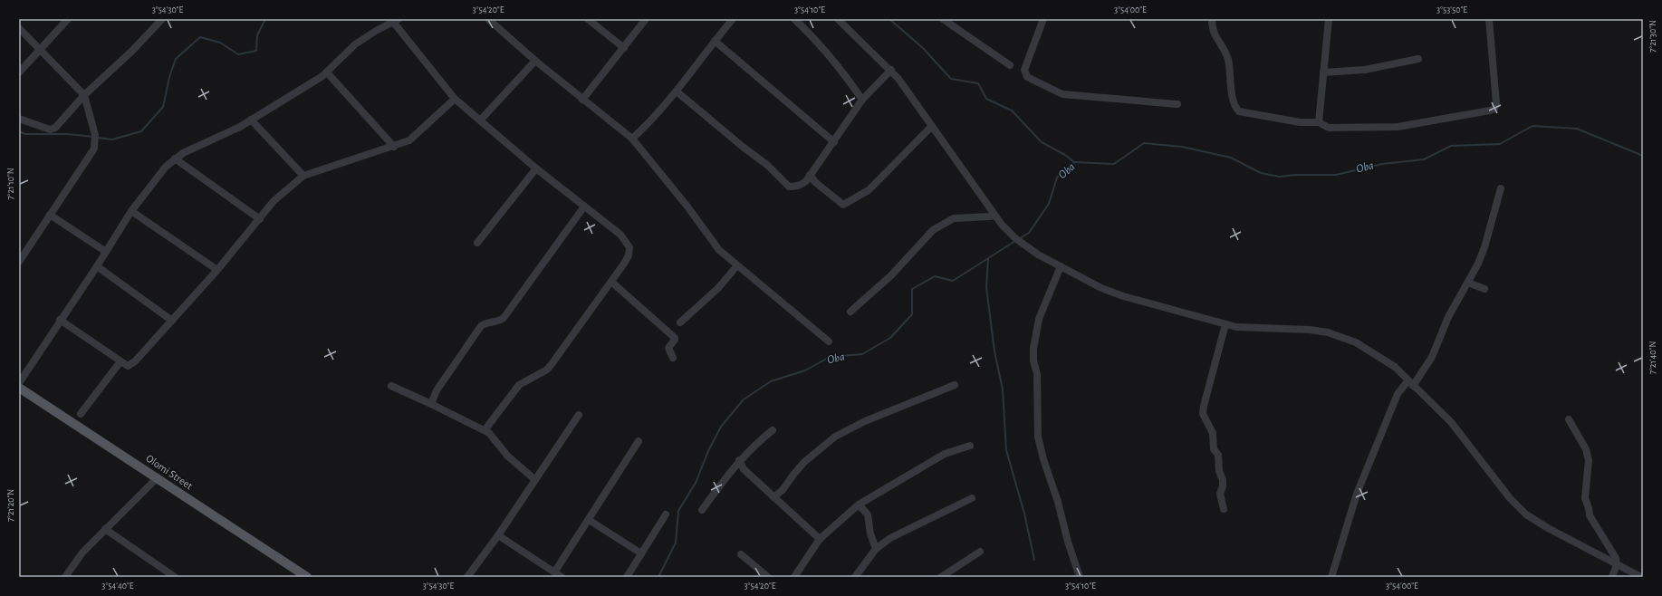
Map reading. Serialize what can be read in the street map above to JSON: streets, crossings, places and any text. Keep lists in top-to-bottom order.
{
  "streets": {
    "main road": ["Olomi Street"]
  },
  "water": ["Oba"],
  "coordinates": [
    "3°54'30\"E",
    "3°54'20\"E",
    "3°54'10\"E",
    "3°54'00\"E",
    "3°53'50\"E",
    "7°21'30\"N",
    "7°21'10\"N",
    "7°21'40\"N",
    "7°21'20\"N",
    "3°54'40\"E"
  ]
}
